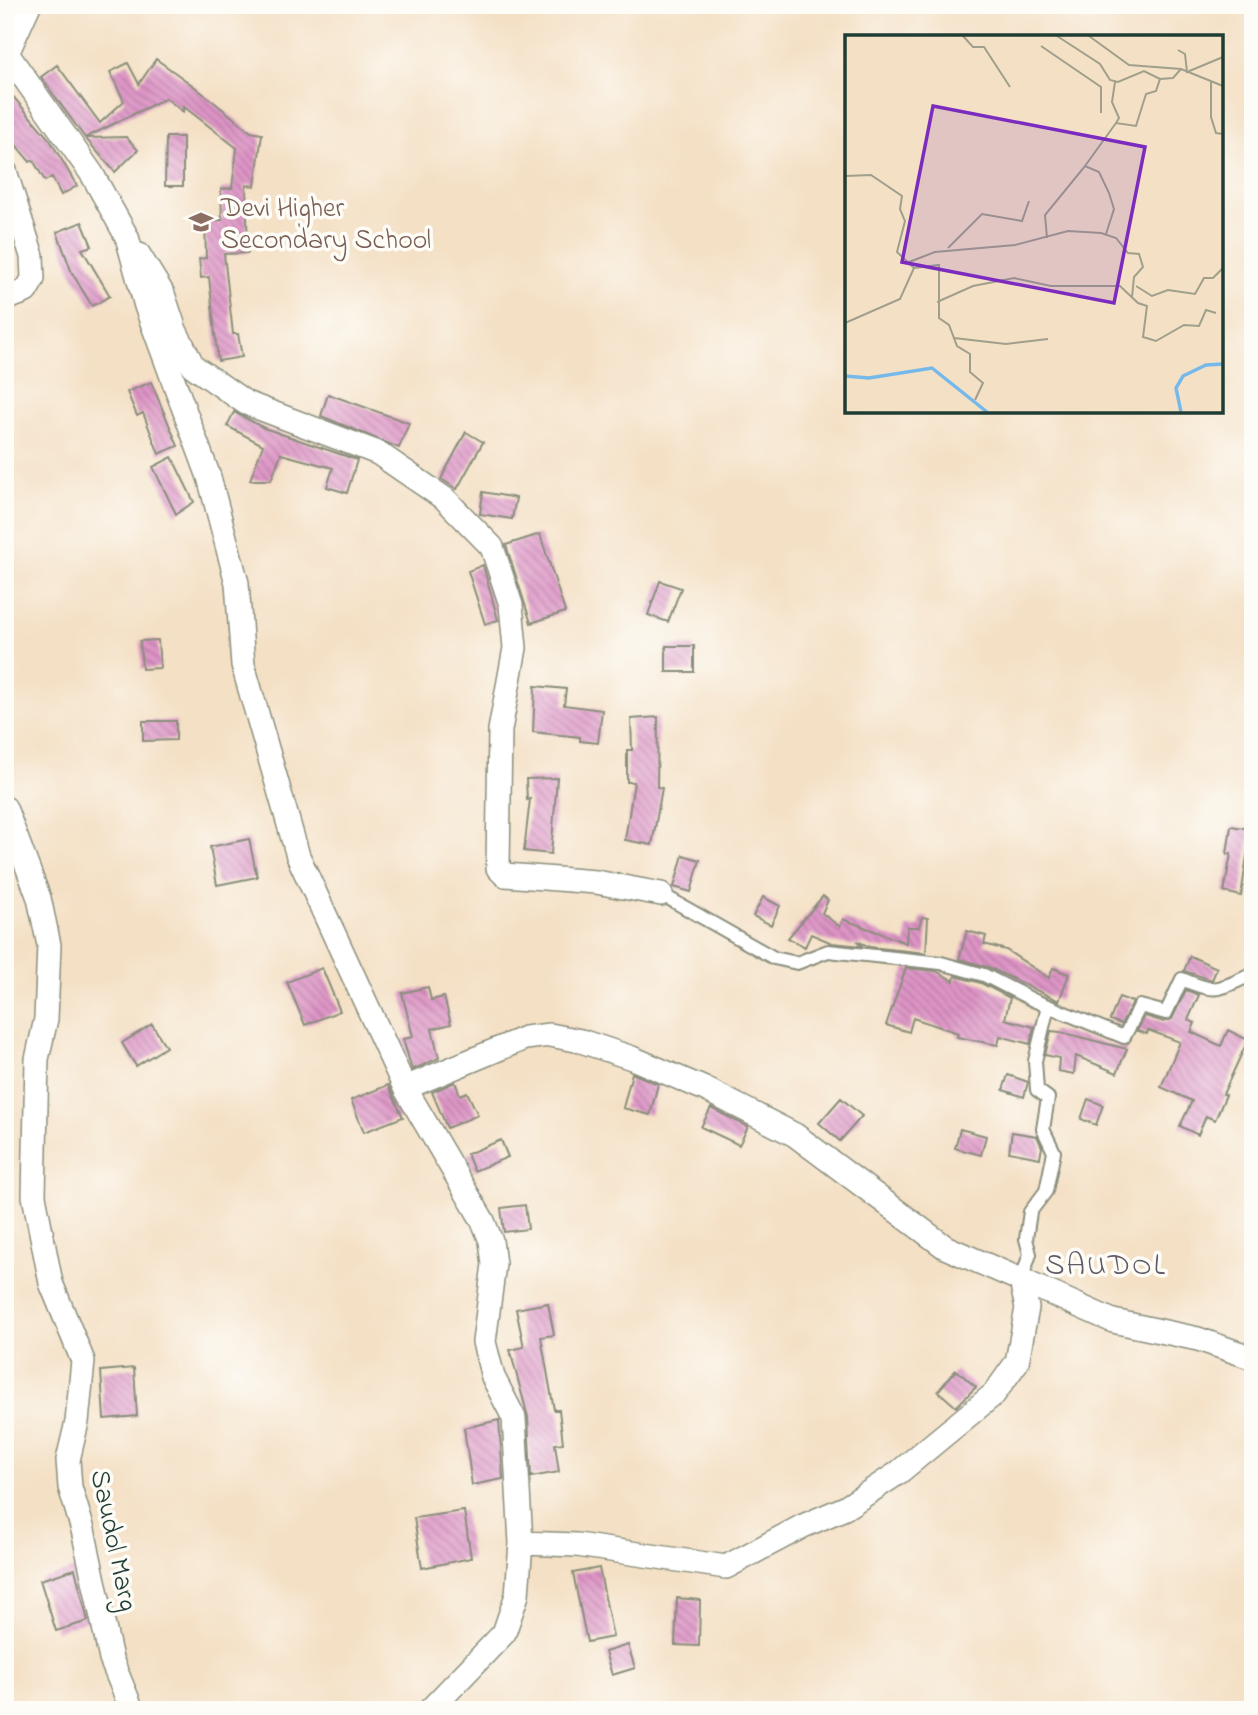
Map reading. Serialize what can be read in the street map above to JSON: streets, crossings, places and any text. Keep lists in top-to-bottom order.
{
  "streets": {
    "street": ["Saudol Marg"]
  },
  "districts": ["SAUDOL"],
  "places": {
    "school or university": ["Devi Higher Secondary School"]
  }
}
